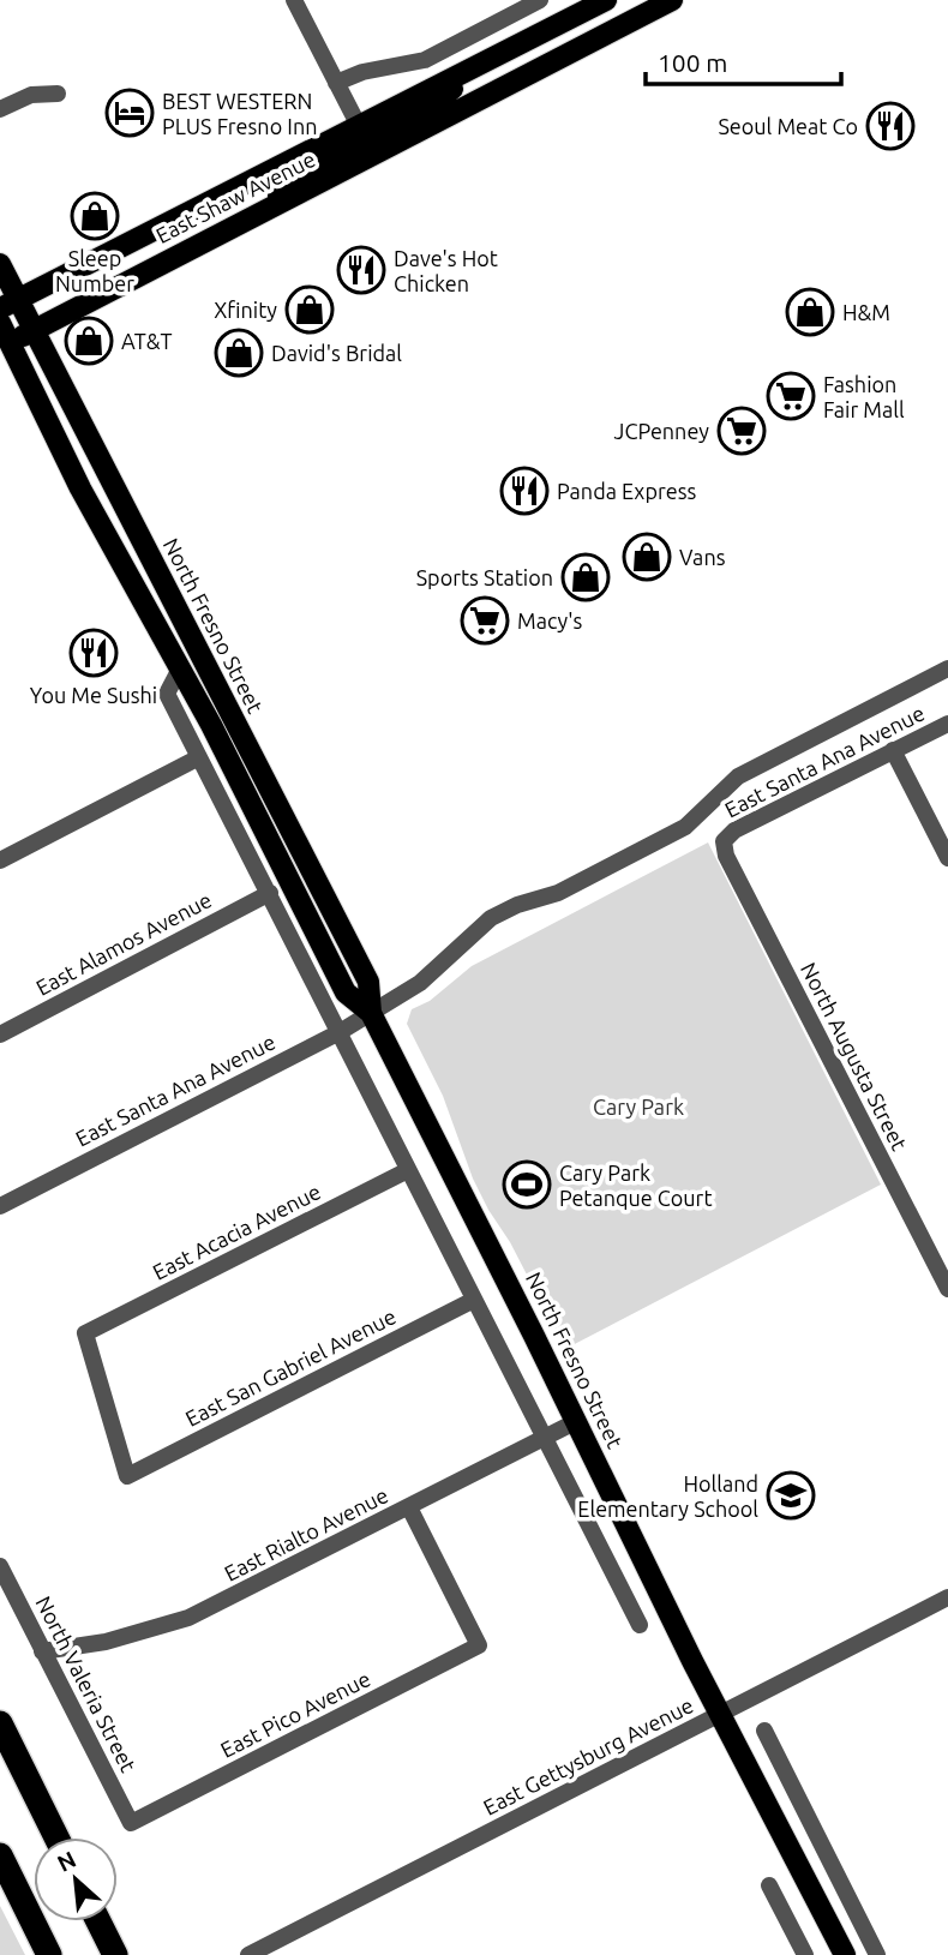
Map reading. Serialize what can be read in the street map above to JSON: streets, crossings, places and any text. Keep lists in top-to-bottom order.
{
  "streets": {
    "main road": ["East Shaw Avenue", "North Fresno Street"],
    "street": [
      "East Santa Ana Avenue",
      "East Alamos Avenue",
      "North Augusta Street",
      "East Acacia Avenue",
      "East San Gabriel Avenue",
      "East Rialto Avenue",
      "North Valeria Street",
      "East Pico Avenue",
      "East Gettysburg Avenue"
    ]
  },
  "crossings": [
    ["East Shaw Avenue", "North Fresno Street"],
    ["North Fresno Street", "East Santa Ana Avenue"],
    ["North Fresno Street", "East Rialto Avenue"],
    ["North Fresno Street", "East Gettysburg Avenue"],
    ["East Santa Ana Avenue", "North Augusta Street"],
    ["East Acacia Avenue", "East San Gabriel Avenue"],
    ["East Rialto Avenue", "North Valeria Street"],
    ["East Rialto Avenue", "East Pico Avenue"],
    ["North Valeria Street", "East Pico Avenue"]
  ],
  "parks": ["Cary Park"],
  "places": {
    "hotel": ["BEST WESTERN PLUS Fresno Inn"],
    "restaurant": [
      "Seoul Meat Co",
      "Dave's Hot Chicken",
      "Panda Express",
      "You Me Sushi"
    ],
    "shop": [
      "Sleep Number",
      "Xfinity",
      "H&M",
      "AT&T",
      "David's Bridal",
      "Vans",
      "Sports Station"
    ],
    "supermarket": ["Fashion Fair Mall", "JCPenney", "Macy's"],
    "sports": ["Cary Park Petanque Court"],
    "school or university": ["Holland Elementary School"]
  },
  "scale_bar": "100 m",
  "north": "top left"
}
